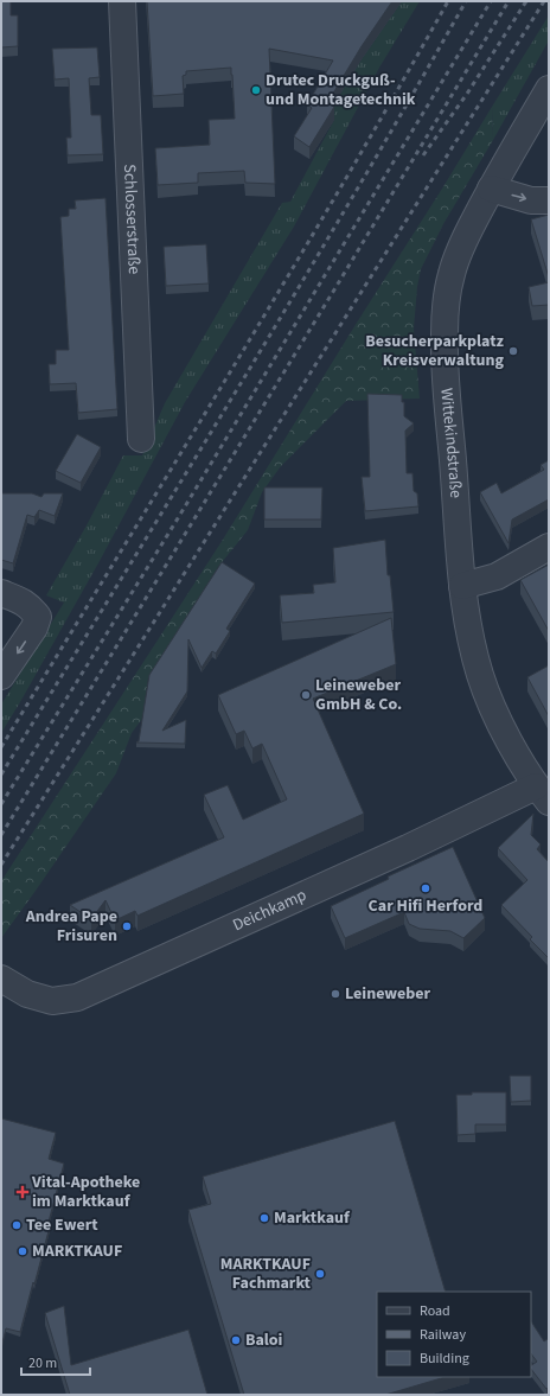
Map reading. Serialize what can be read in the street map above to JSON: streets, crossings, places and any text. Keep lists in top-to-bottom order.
{
  "streets": {
    "street": ["Schlosserstraße", "Wittekindstraße", "Deichkamp"]
  },
  "crossings": [
    ["Wittekindstraße", "Deichkamp"]
  ],
  "places": {
    "other": [
      "Drutec Druckguß- und Montagetechnik",
      "Besucherparkplatz Kreisverwaltung",
      "Leineweber GmbH & Co.",
      "Car Hifi Herford",
      "Andrea Pape Frisuren",
      "Leineweber",
      "Marktkauf",
      "Tee Ewert",
      "MARKTKAUF",
      "MARKTKAUF Fachmarkt",
      "Baloi"
    ],
    "health": ["Vital-Apotheke im Marktkauf"]
  },
  "legend": ["Road", "Railway", "Building"],
  "scale_bar": "20 m"
}
